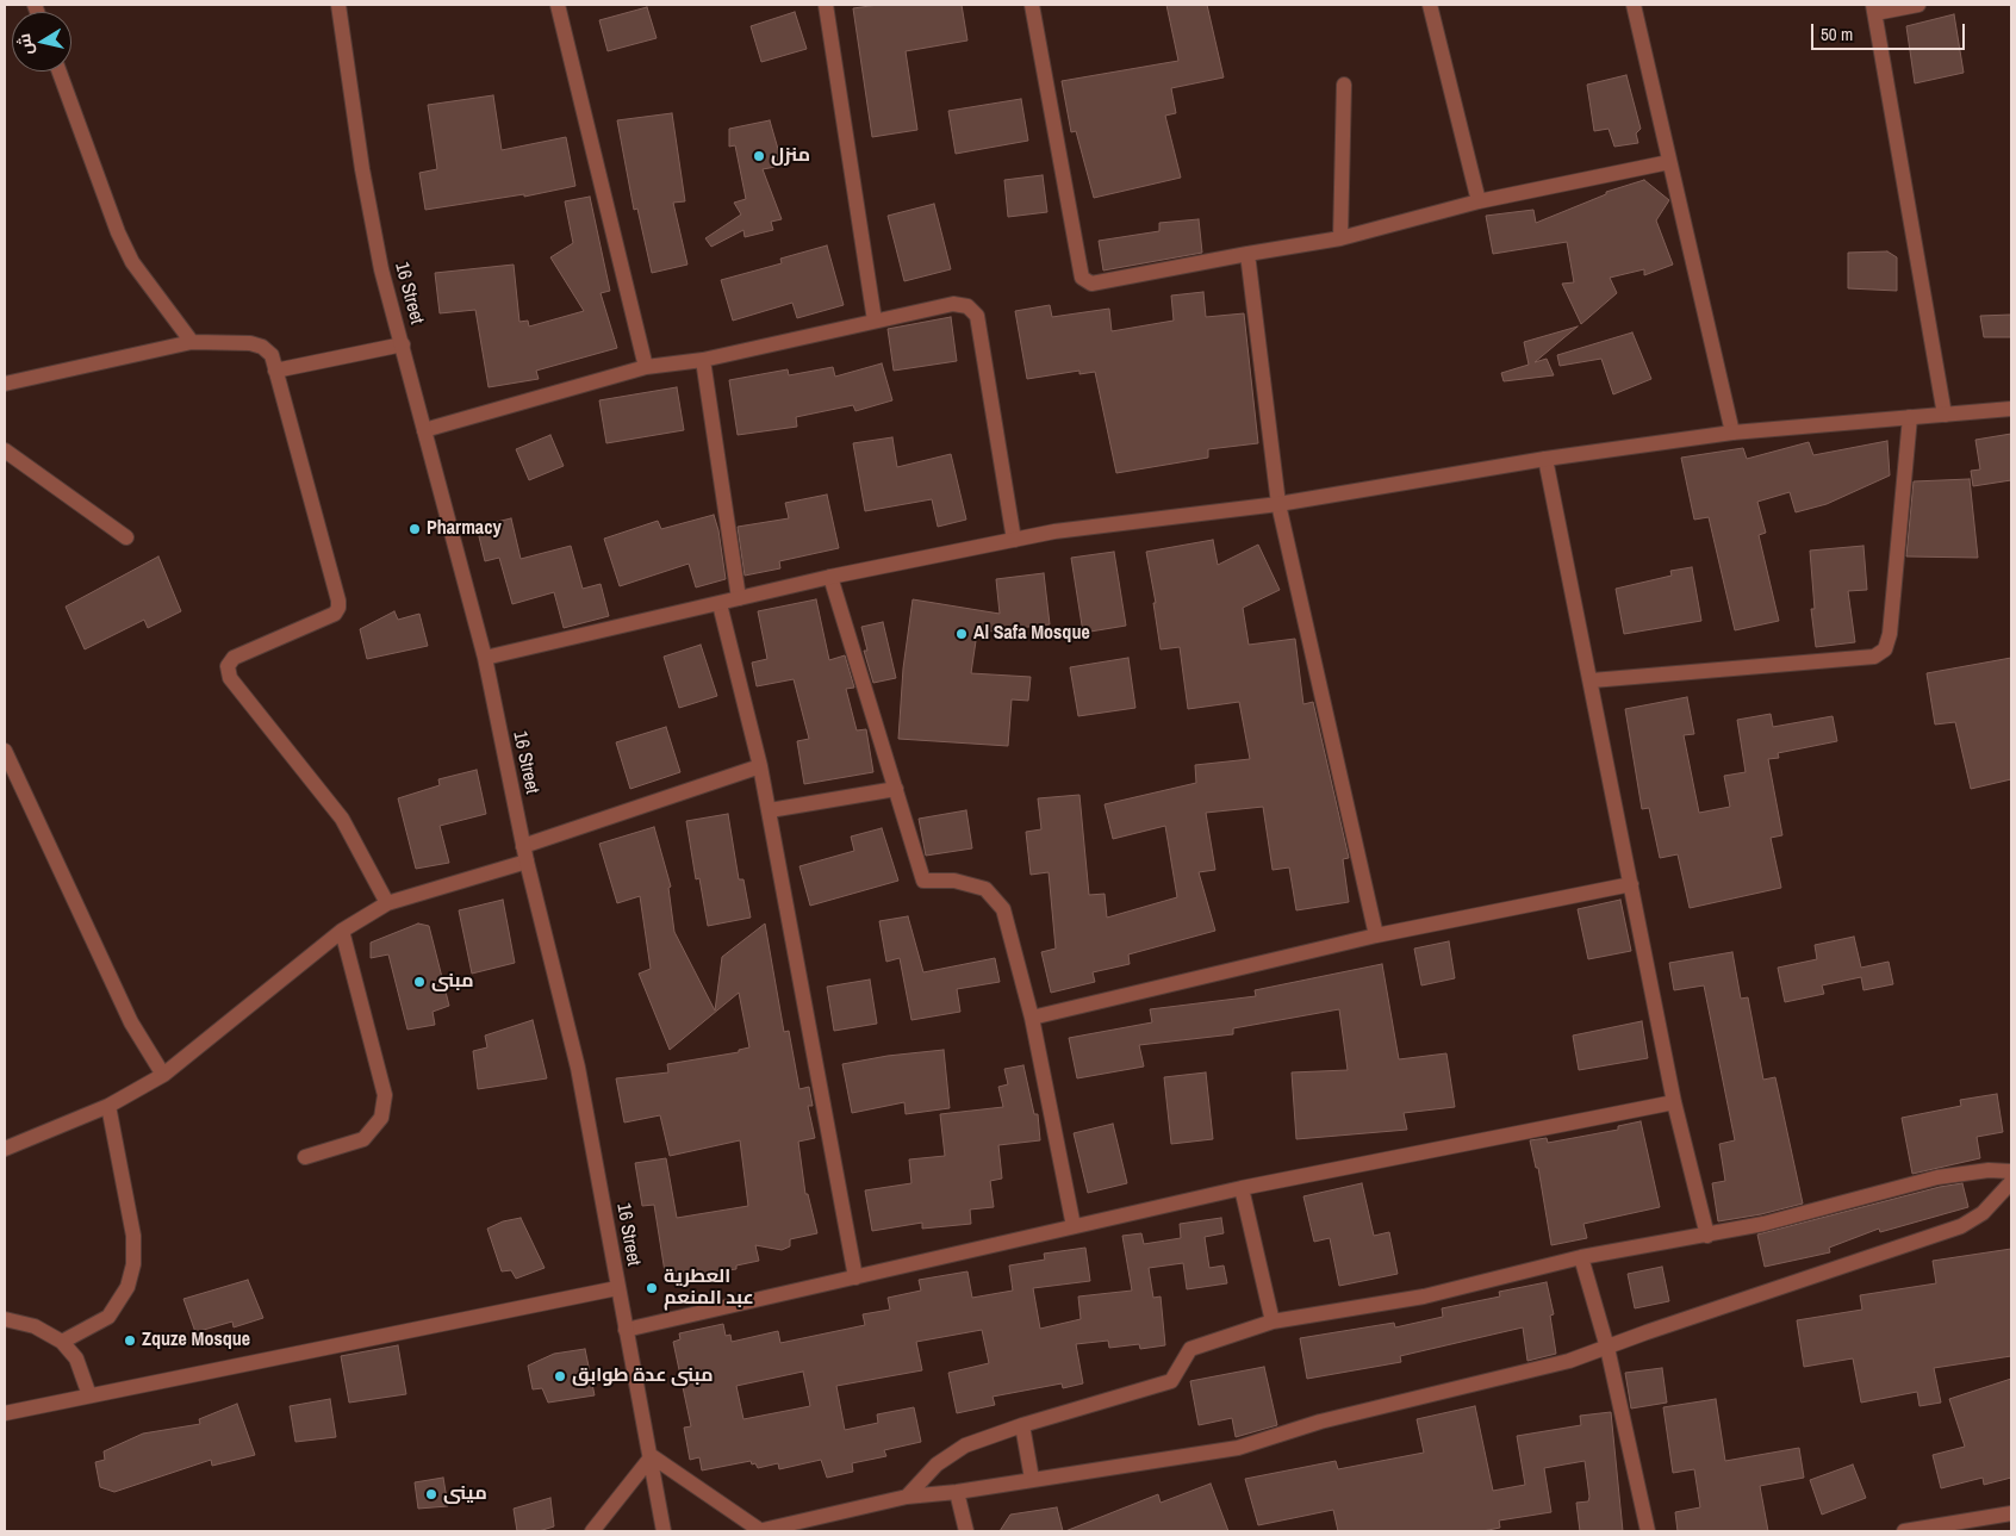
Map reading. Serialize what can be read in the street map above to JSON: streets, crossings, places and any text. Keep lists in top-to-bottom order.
{
  "streets": {
    "street": ["16 Street"]
  },
  "places": [
    "منزل",
    "Pharmacy",
    "Al Safa Mosque",
    "مبنى",
    "العطرية عبد المنعم",
    "Zquze Mosque",
    "مبنى عدة طوابق",
    "مينى"
  ],
  "scale_bar": "50 m",
  "north": "left"
}
